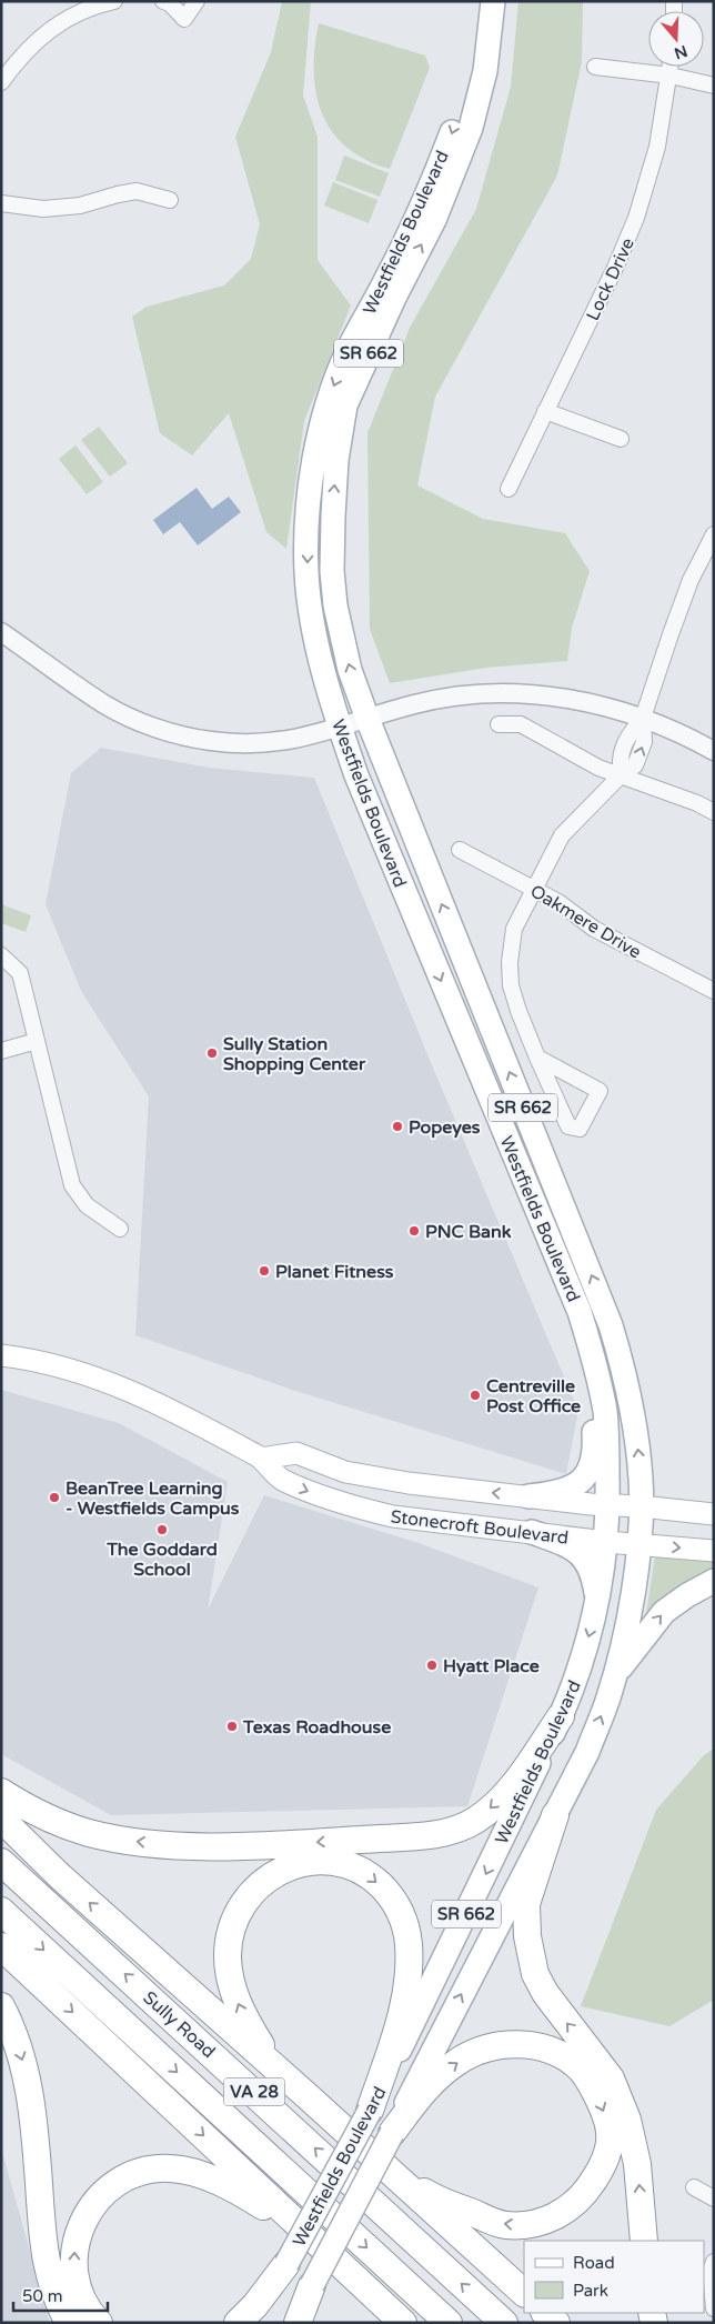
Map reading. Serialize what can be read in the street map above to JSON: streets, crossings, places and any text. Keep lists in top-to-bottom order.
{
  "streets": {
    "highway": ["Sully Road", "VA 28"],
    "main road": ["Westfields Boulevard", "SR 662", "Stonecroft Boulevard"],
    "street": ["Lock Drive", "Oakmere Drive"]
  },
  "crossings": [
    ["Westfields Boulevard", "Stonecroft Boulevard"]
  ],
  "places": [
    "Sully Station Shopping Center",
    "Popeyes",
    "PNC Bank",
    "Planet Fitness",
    "Centreville Post Office",
    "BeanTree Learning - Westfields Campus",
    "The Goddard School",
    "Hyatt Place",
    "Texas Roadhouse"
  ],
  "legend": ["Road", "Park"],
  "scale_bar": "50 m",
  "north": "bottom"
}
